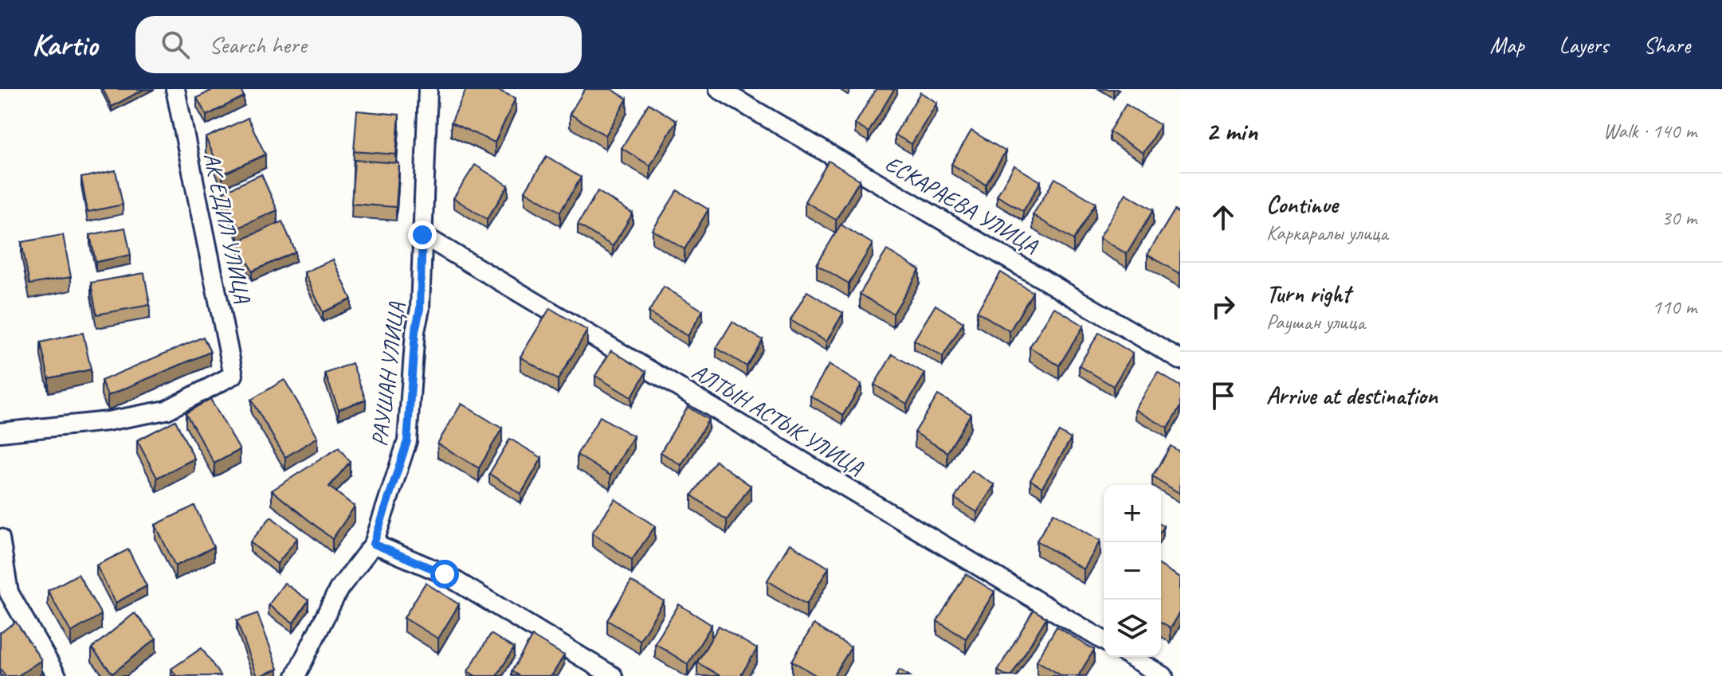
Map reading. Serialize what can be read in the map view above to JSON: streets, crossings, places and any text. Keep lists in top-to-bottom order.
{
  "streets": {
    "street": [
      "ЕСКАРАЕВА УЛИЦА",
      "АК ЕДИЛ УЛИЦА",
      "РАУШАН УЛИЦА",
      "АЛТЫН АСТЫК УЛИЦА"
    ]
  },
  "crossings": [
    ["РАУШАН УЛИЦА", "АЛТЫН АСТЫК УЛИЦА"]
  ],
  "page": {
    "header": "Kartio",
    "search": "Search here",
    "nav": ["Map", "Layers", "Share"],
    "heading": ["2 min", "Walk · 140 m"],
    "list": [
      ["Continue", "Каркаралы улица", "30 m"],
      ["Turn right", "Раушан улица", "110 m"],
      "Arrive at destination"
    ],
    "map_buttons": ["+", "−"]
  }
}
